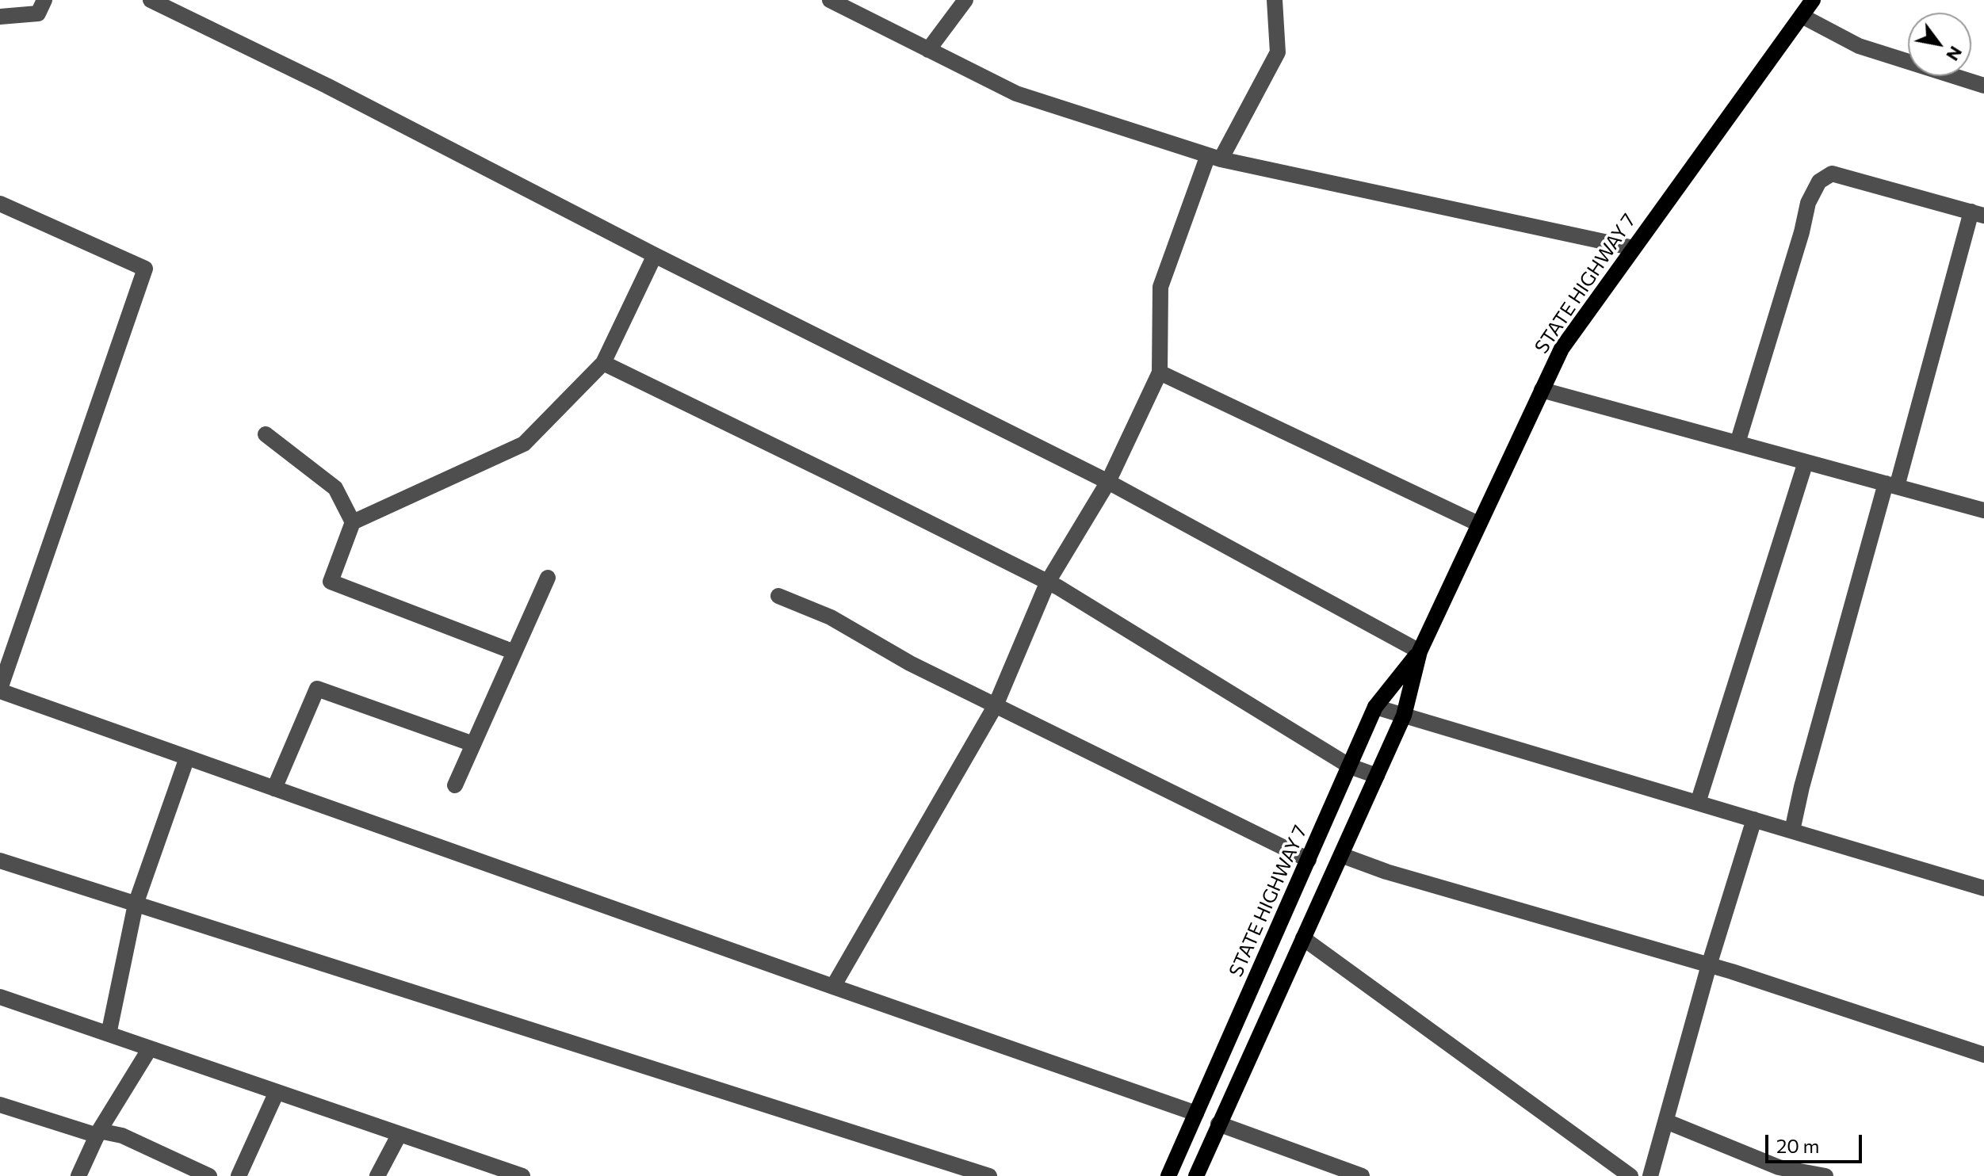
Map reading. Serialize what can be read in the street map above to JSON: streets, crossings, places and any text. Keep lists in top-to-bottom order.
{
  "streets": {
    "main road": ["STATE HIGHWAY 7"]
  },
  "scale_bar": "20 m",
  "north": "bottom right"
}
